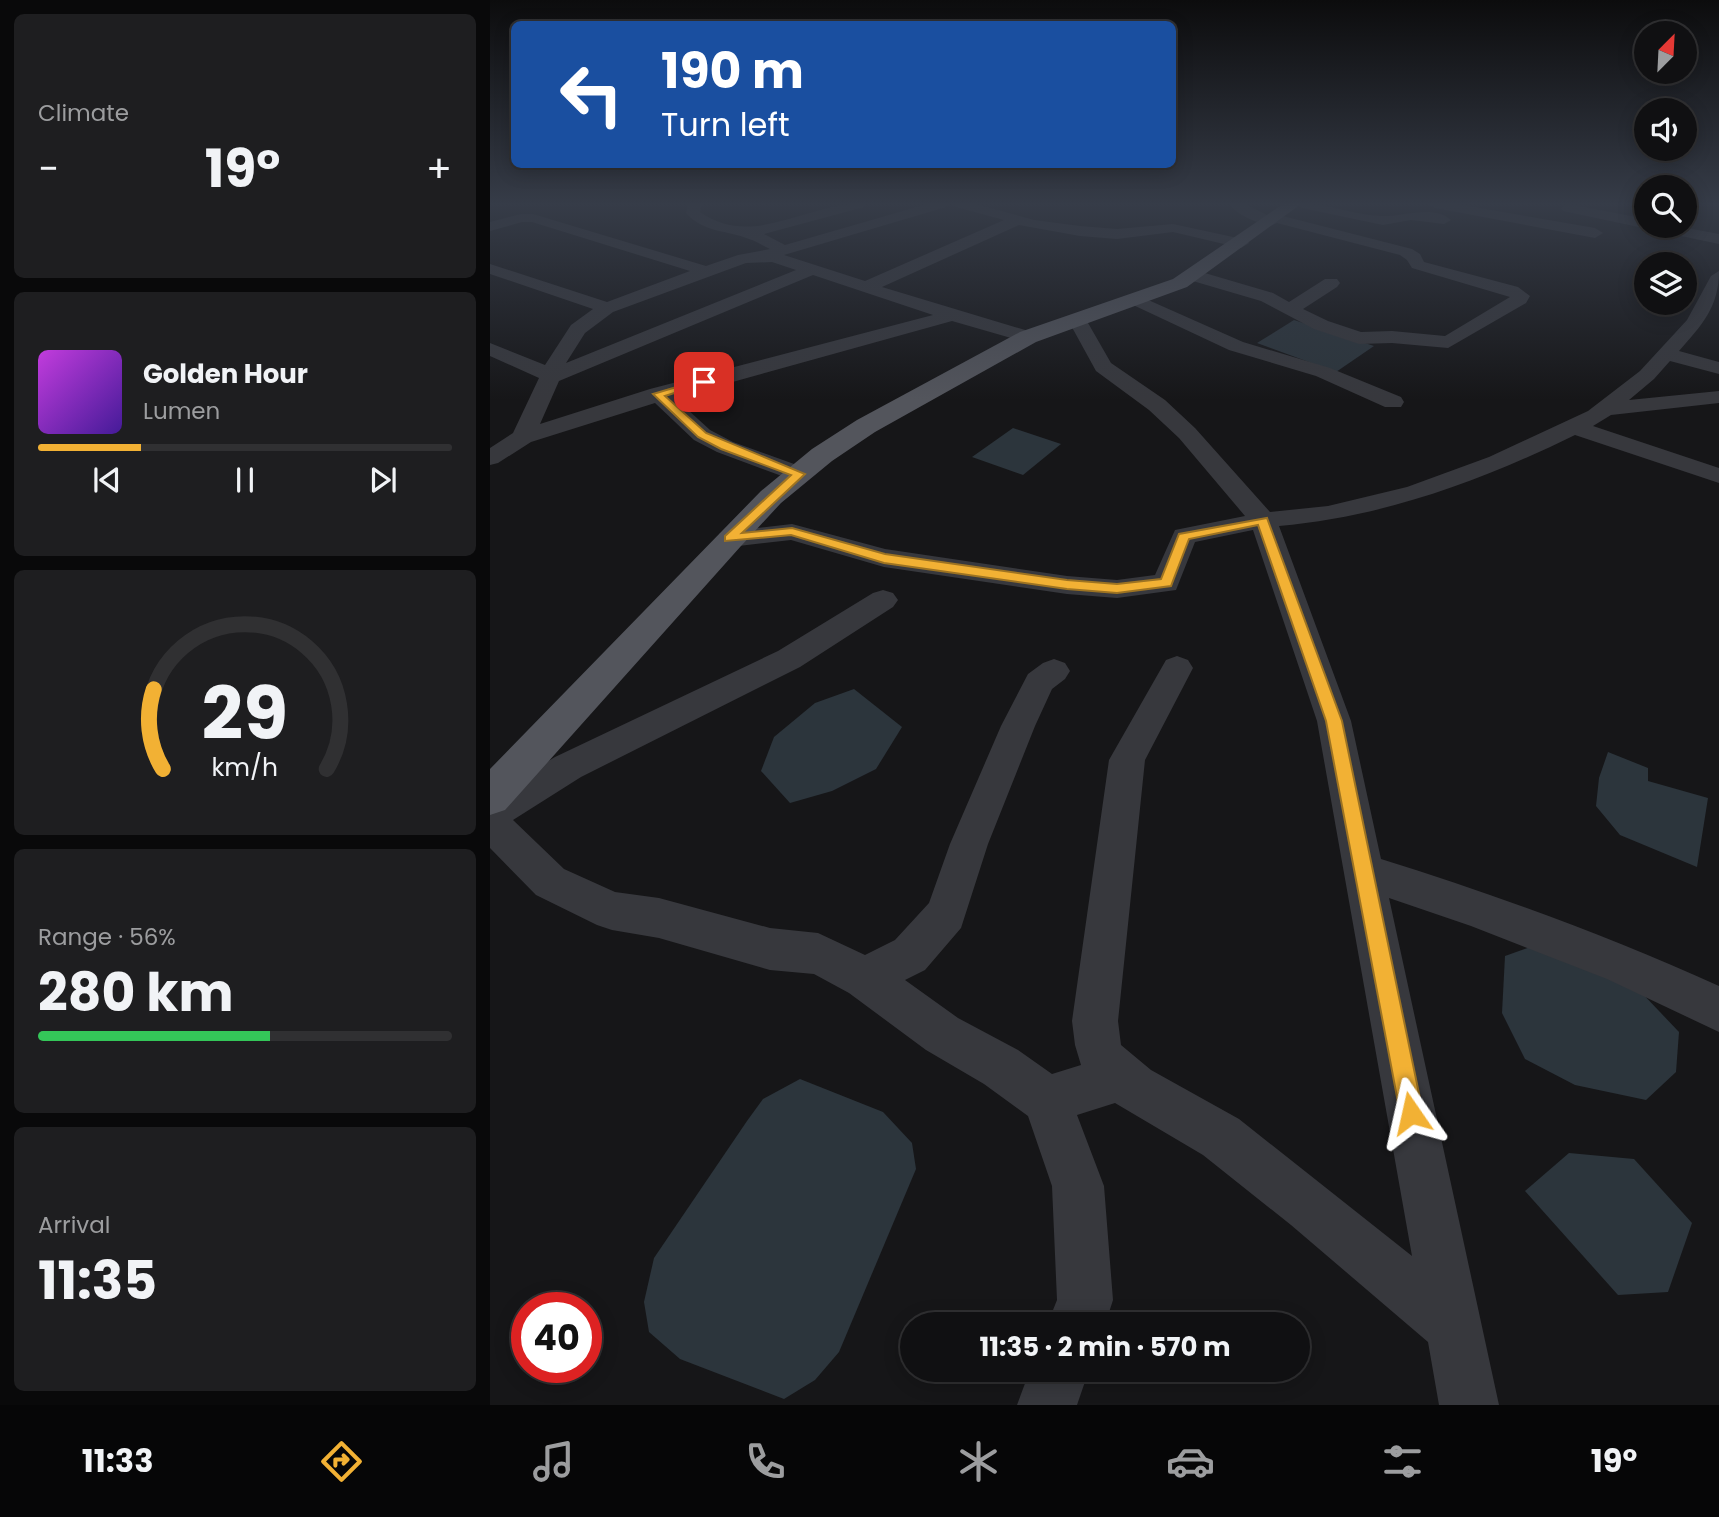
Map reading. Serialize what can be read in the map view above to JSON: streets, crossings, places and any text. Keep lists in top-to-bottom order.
{
  "north": "top right",
  "page": {
    "tile": [
      "Climate",
      ["Range · 56%", "280 km"],
      ["Arrival", "11:35"]
    ],
    "turn": ["190 m", "Turn left"],
    "heat": ["−", "19°", "+"],
    "song": ["Golden Hour", "Lumen"],
    "limit": "40",
    "trip": "11:35 · 2 min · 570 m",
    "tabs": ["11:33", "19°"],
    "gauge": ["29", "km/h"]
  }
}
